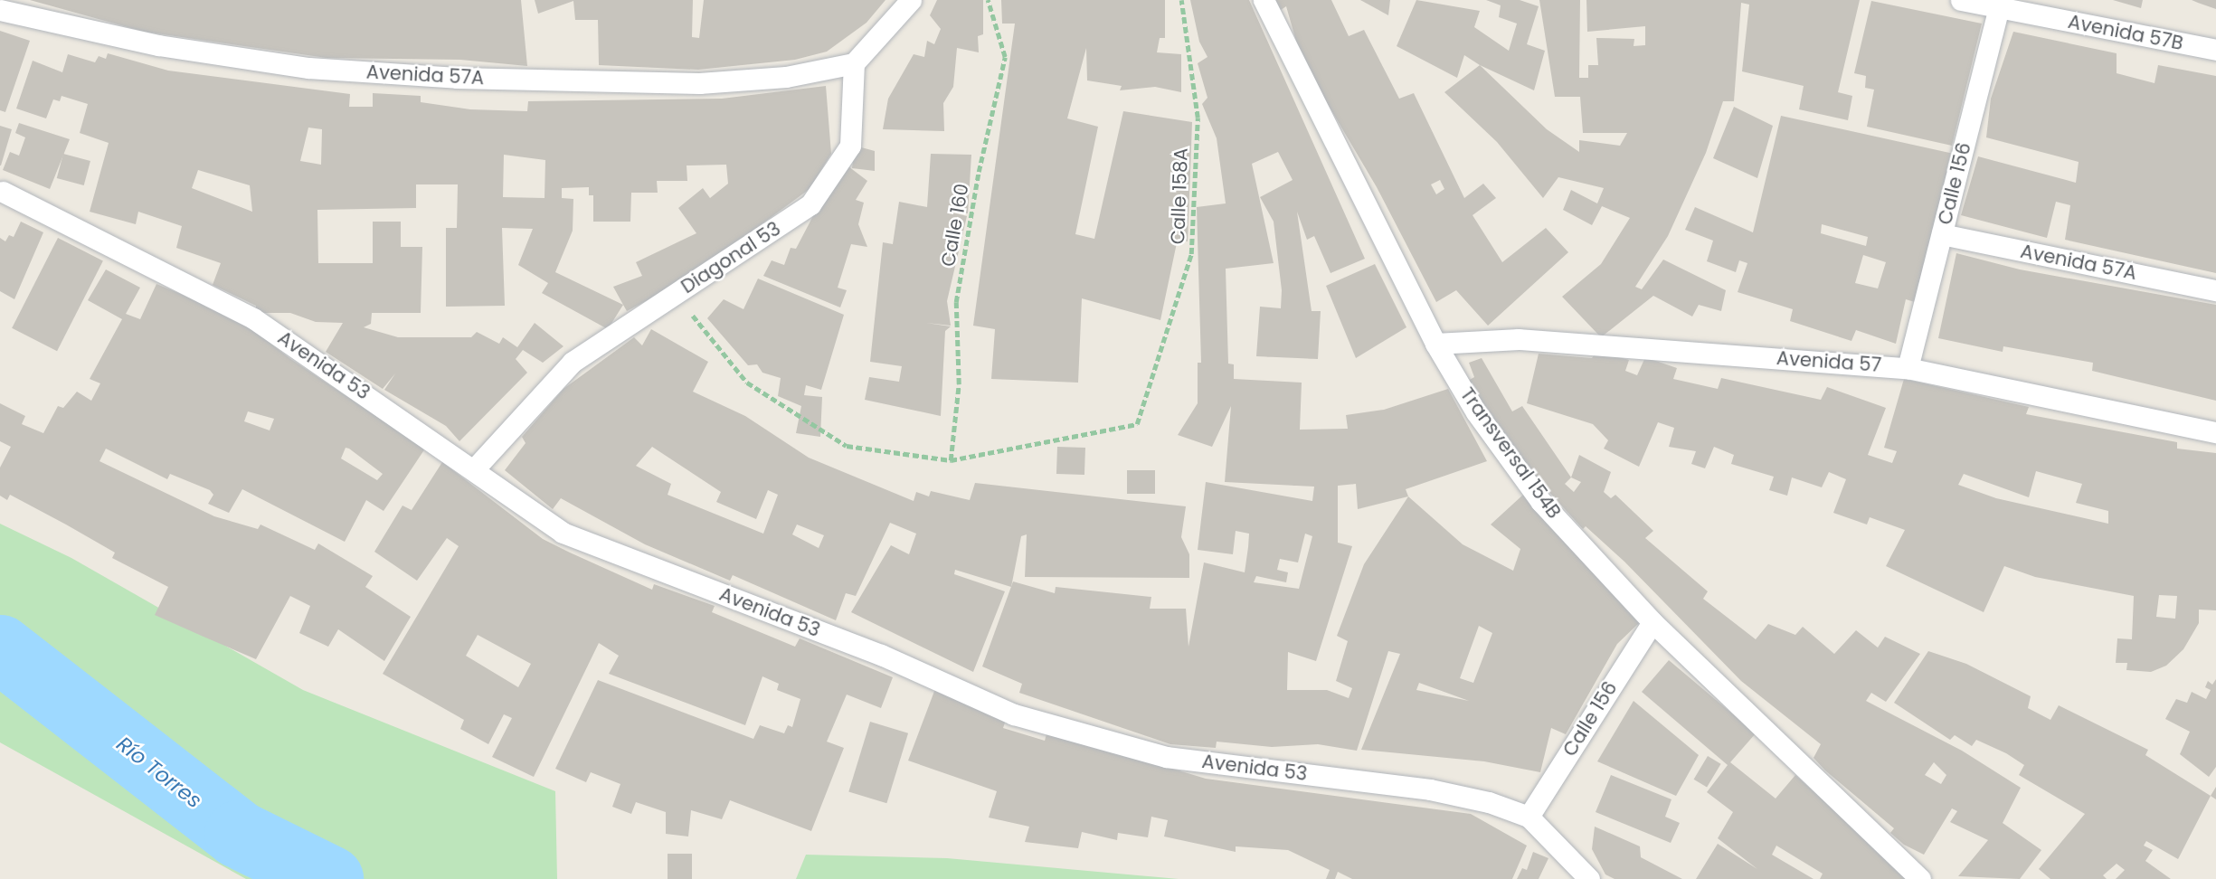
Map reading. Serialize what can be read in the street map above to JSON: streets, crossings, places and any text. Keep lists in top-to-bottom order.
{
  "streets": {
    "lane": [
      "Avenida 57B",
      "Avenida 57A",
      "Calle 156",
      "Diagonal 53",
      "Avenida 57",
      "Avenida 53",
      "Transversal 154B"
    ],
    "path": ["Calle 158A", "Calle 160"]
  },
  "crossings": [
    ["Avenida 57B", "Calle 156"],
    ["Avenida 57A", "Calle 156"],
    ["Avenida 57A", "Diagonal 53"],
    ["Calle 156", "Avenida 57"],
    ["Calle 156", "Avenida 53"],
    ["Calle 156", "Transversal 154B"],
    ["Calle 158A", "Calle 160"],
    ["Diagonal 53", "Avenida 53"],
    ["Avenida 57", "Transversal 154B"]
  ],
  "water": ["Río Torres"]
}
